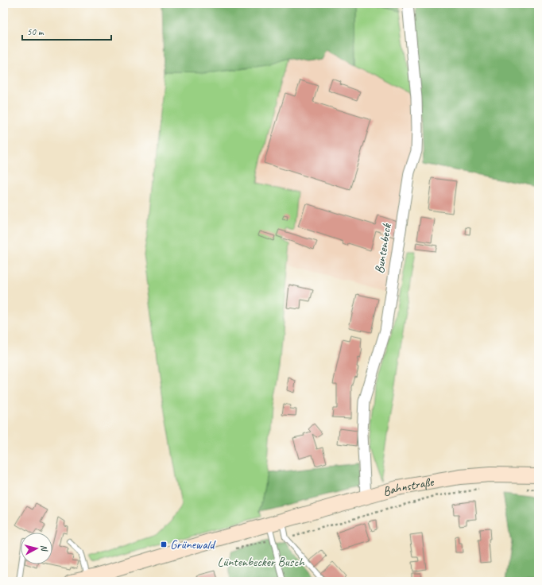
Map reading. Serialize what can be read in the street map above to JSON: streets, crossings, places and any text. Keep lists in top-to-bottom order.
{
  "streets": {
    "main road": ["Bahnstraße"],
    "street": ["Buntenbeck"]
  },
  "crossings": [
    ["Buntenbeck", "Bahnstraße"]
  ],
  "parks": ["Lüntenbecker Busch"],
  "places": {
    "transit": ["Grünewald"]
  },
  "scale_bar": "50 m",
  "north": "right"
}
